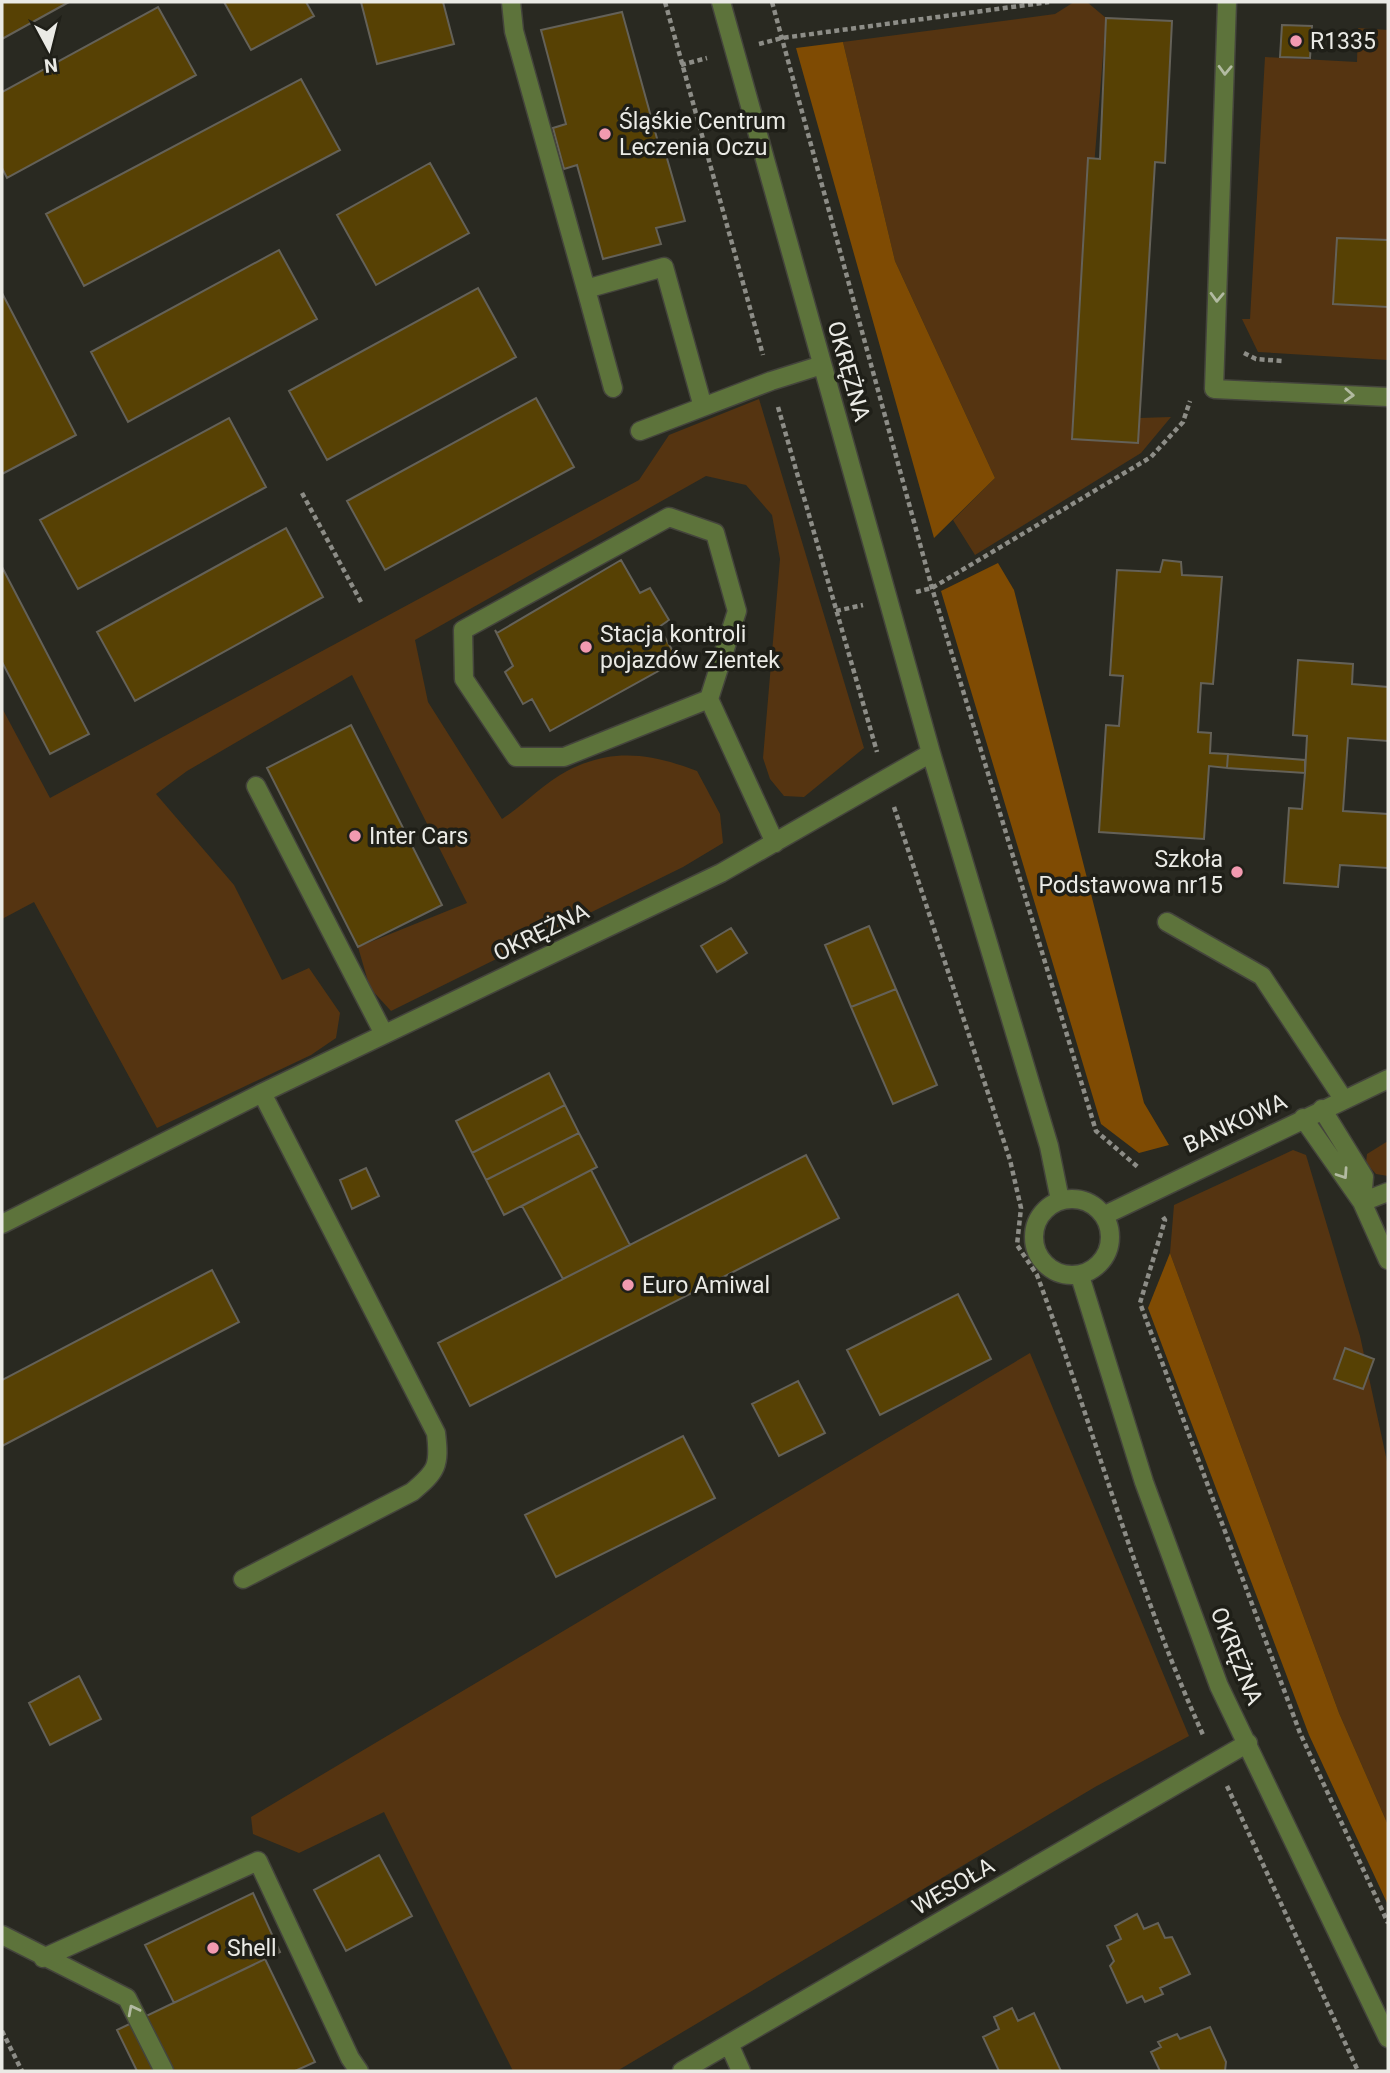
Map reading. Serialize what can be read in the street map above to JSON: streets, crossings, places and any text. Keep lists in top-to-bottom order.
{
  "streets": {
    "street": ["OKRĘŻNA", "BANKOWA", "WESOŁA"]
  },
  "crossings": [
    ["OKRĘŻNA", "BANKOWA"],
    ["OKRĘŻNA", "WESOŁA"]
  ],
  "places": [
    "R1335",
    "Śląśkie Centrum Leczenia Oczu",
    "Stacja kontroli pojazdów Zientek",
    "Inter Cars",
    "Szkoła Podstawowa nr15",
    "Euro Amiwal",
    "Shell"
  ],
  "north": "bottom"
}
